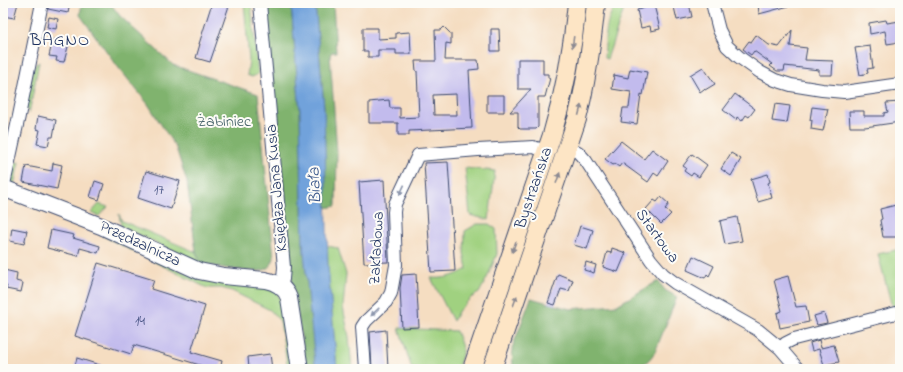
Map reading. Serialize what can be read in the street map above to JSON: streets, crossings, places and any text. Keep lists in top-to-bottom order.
{
  "streets": {
    "main road": ["Bystrzańska"],
    "street": [
      "Księdza Jana Kusia",
      "Startowa",
      "Przędzalnicza",
      "Zakładowa"
    ]
  },
  "crossings": [
    ["Księdza Jana Kusia", "Przędzalnicza"],
    ["Bystrzańska", "Startowa"],
    ["Bystrzańska", "Zakładowa"]
  ],
  "districts": ["BAGNO"],
  "water": ["Biała"],
  "parks": ["Żabiniec"],
  "house_numbers": ["17", "14"]
}
